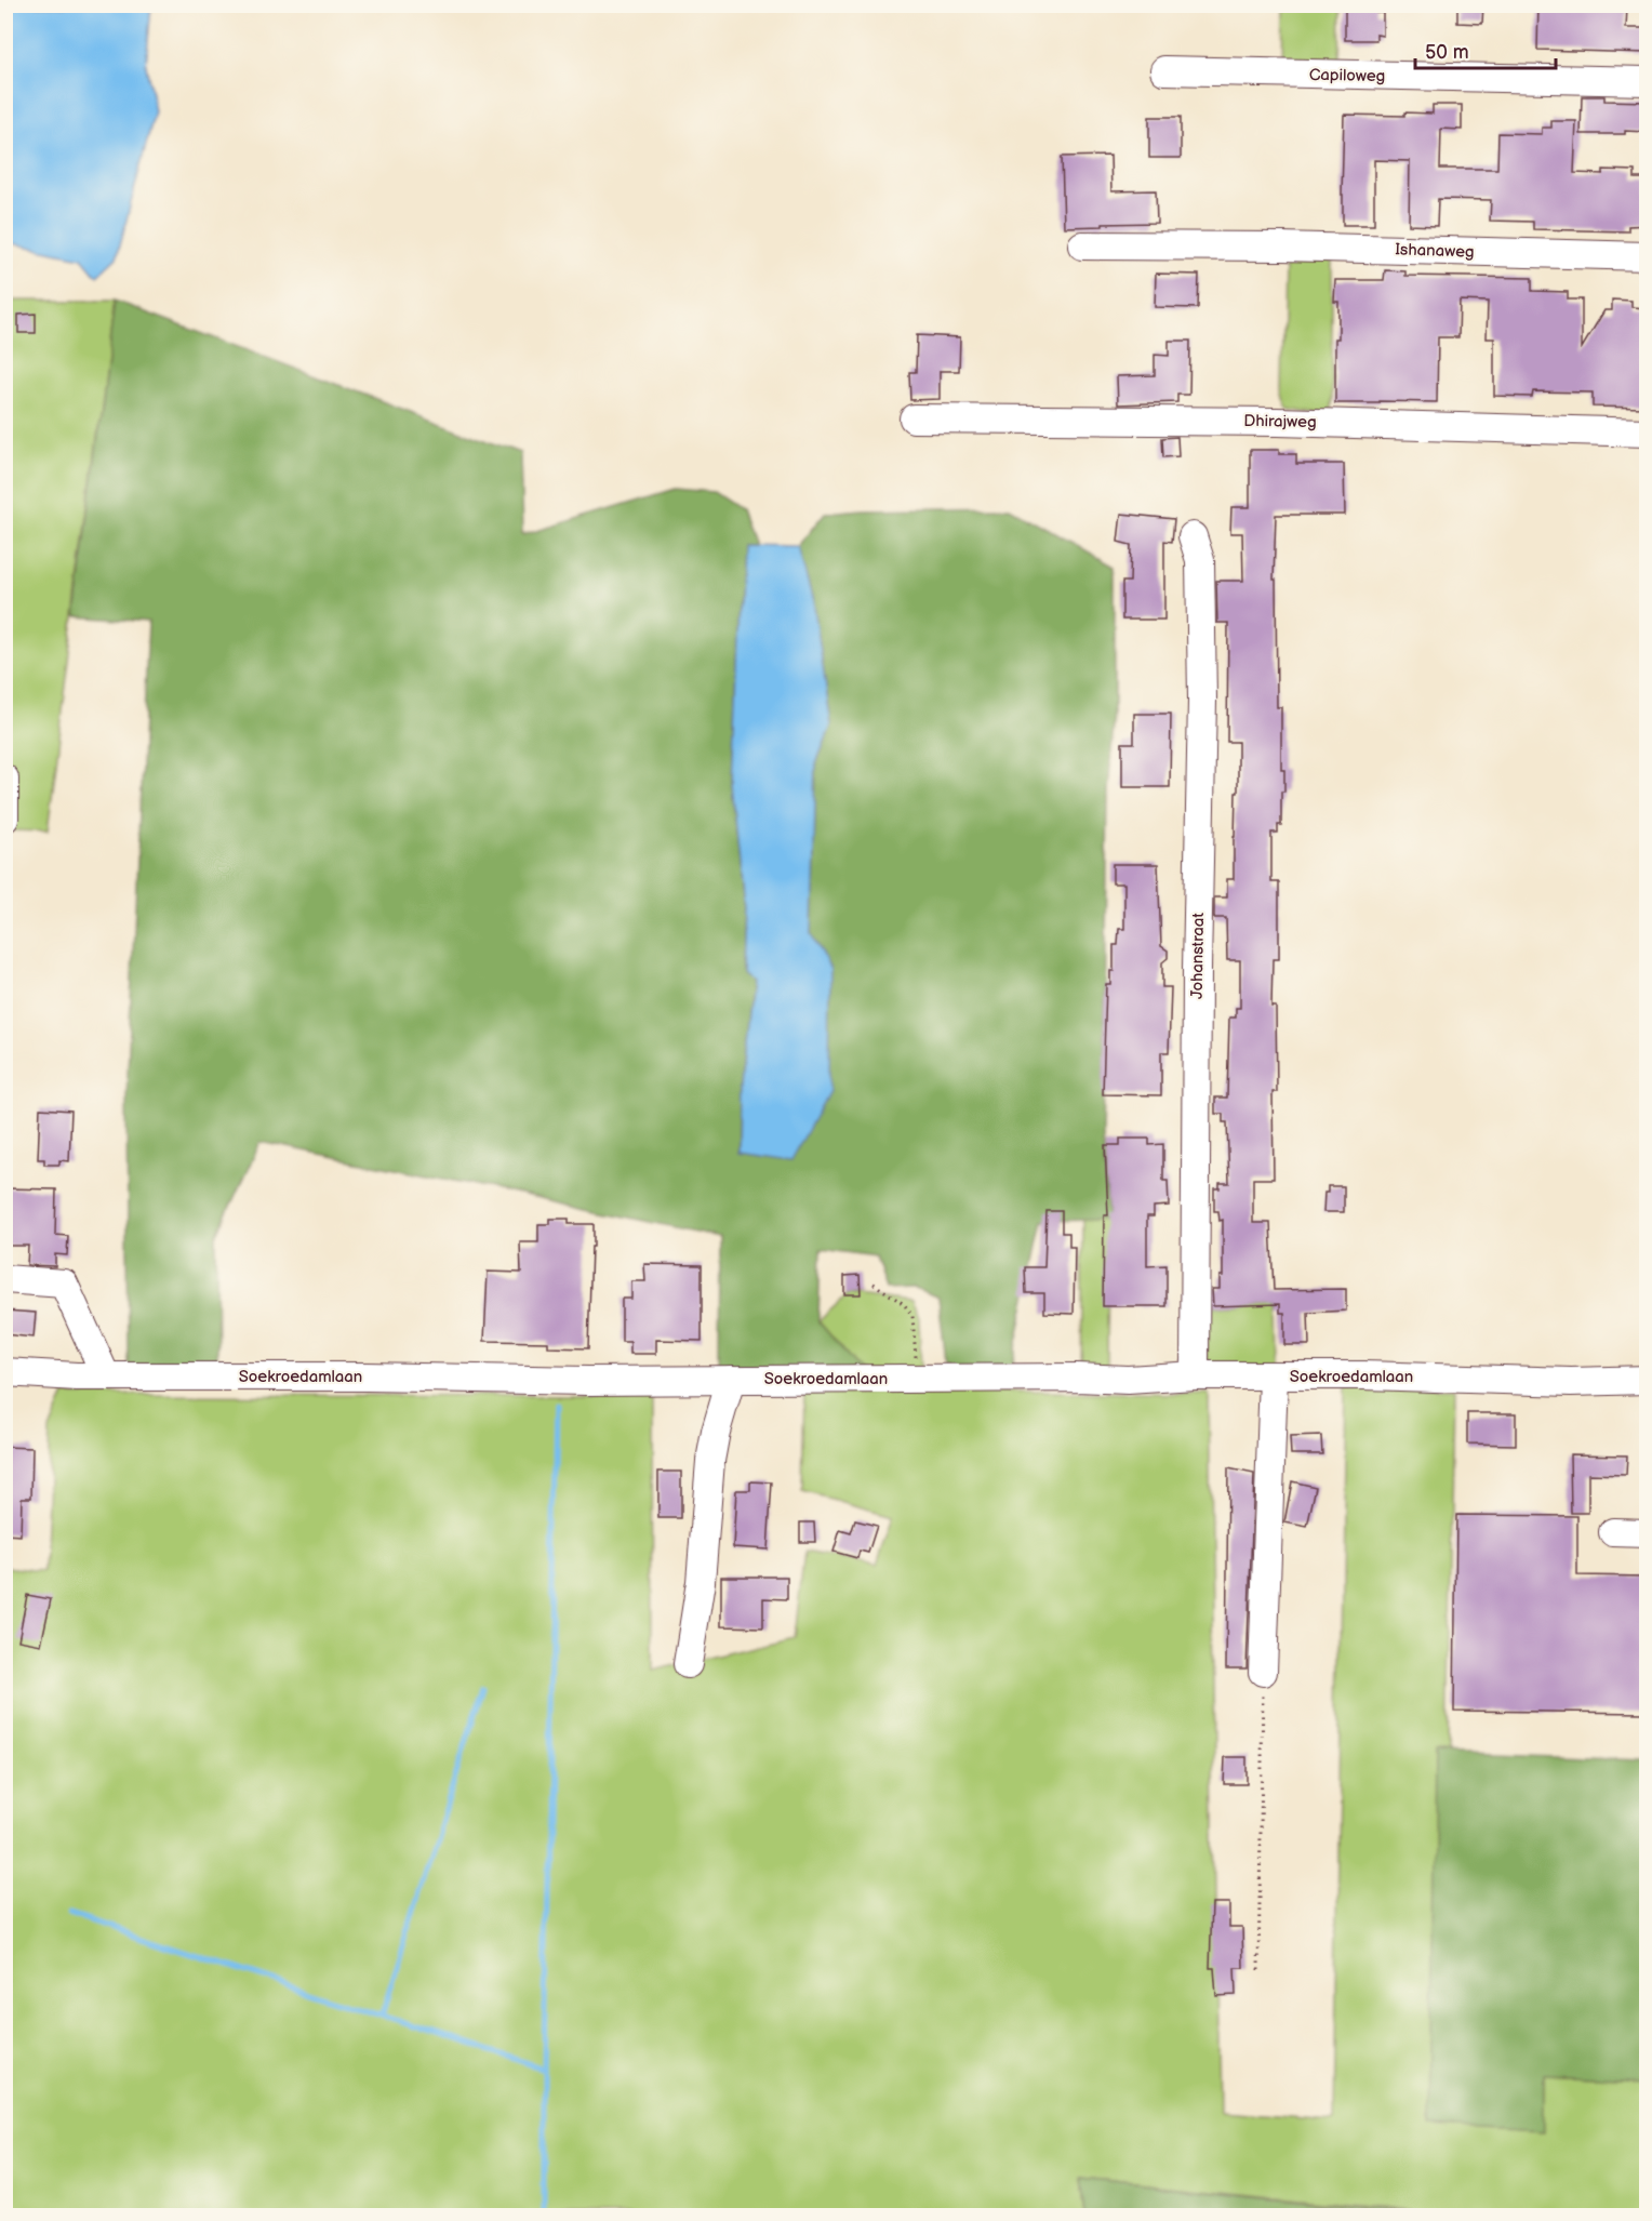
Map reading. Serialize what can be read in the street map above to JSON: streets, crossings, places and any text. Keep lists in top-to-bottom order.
{
  "streets": {
    "street": [
      "Capiloweg",
      "Ishanaweg",
      "Dhirajweg",
      "Johanstraat",
      "Soekroedamlaan"
    ]
  },
  "crossings": [
    ["Johanstraat", "Soekroedamlaan"]
  ],
  "scale_bar": "50 m"
}
